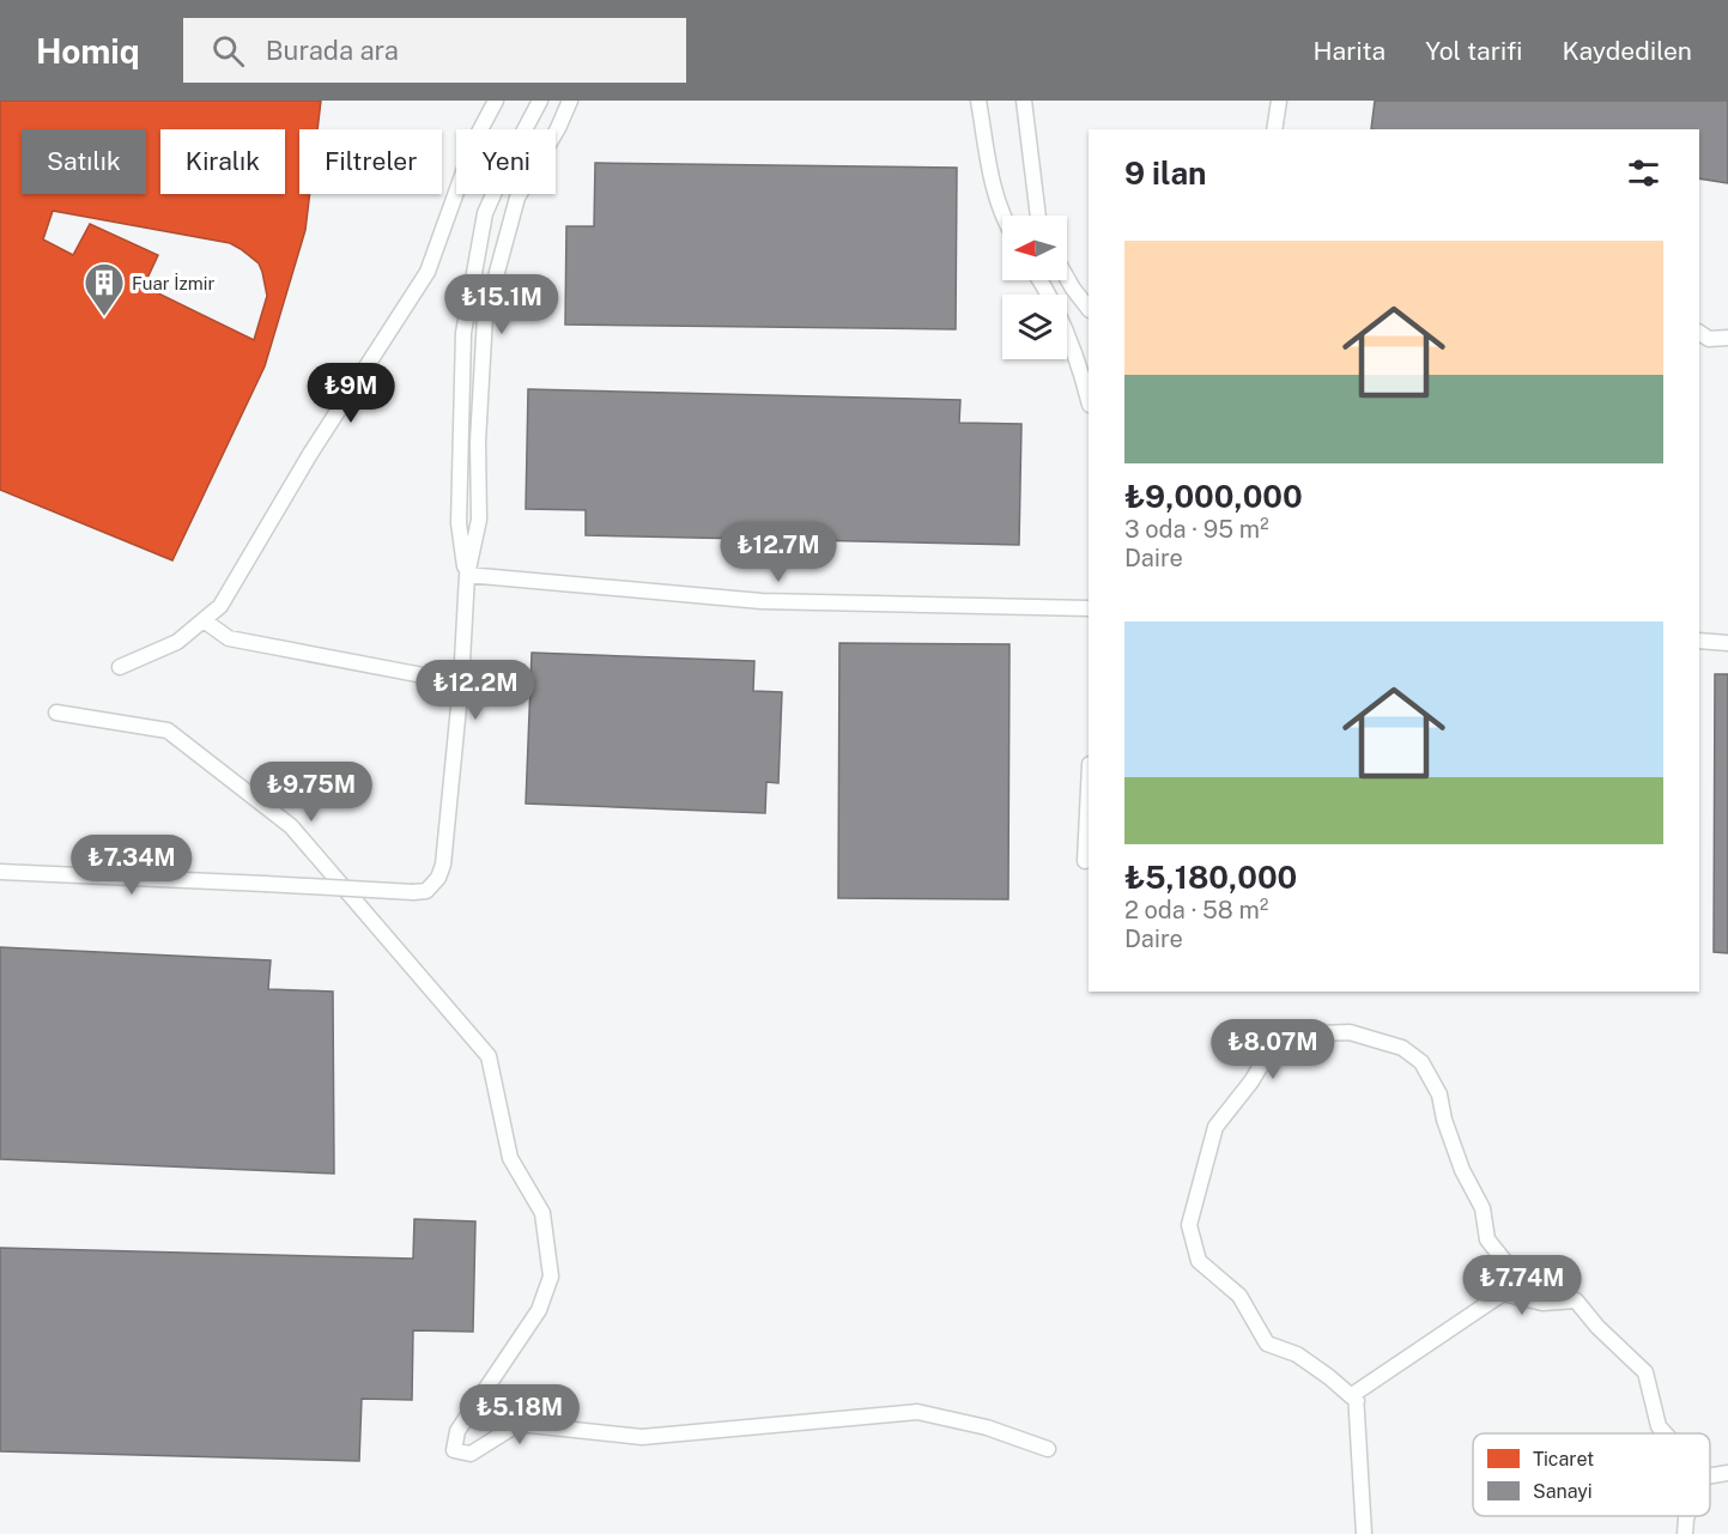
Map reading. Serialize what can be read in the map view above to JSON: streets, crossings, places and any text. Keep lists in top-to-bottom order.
{
  "places": {
    "building": ["Fuar İzmir"]
  },
  "legend": ["Ticaret", "Sanayi"],
  "north": "left",
  "page": {
    "header": "Homiq",
    "search": "Burada ara",
    "nav": ["Harita", "Yol tarifi", "Kaydedilen"],
    "chip": [
      "Satılık",
      "Kiralık",
      "Filtreler",
      "Yeni"
    ],
    "heading": "9 ilan",
    "list": [
      {
        "name": "₺9,000,000",
        "note": "3 oda · 95 m² · Daire"
      },
      {
        "name": "₺5,180,000",
        "note": "2 oda · 58 m² · Daire"
      }
    ],
    "price": [
      "₺15.1M",
      "₺9M",
      "₺12.7M",
      "₺12.2M",
      "₺9.75M",
      "₺7.34M",
      "₺8.07M",
      "₺7.74M",
      "₺5.18M"
    ]
  }
}
